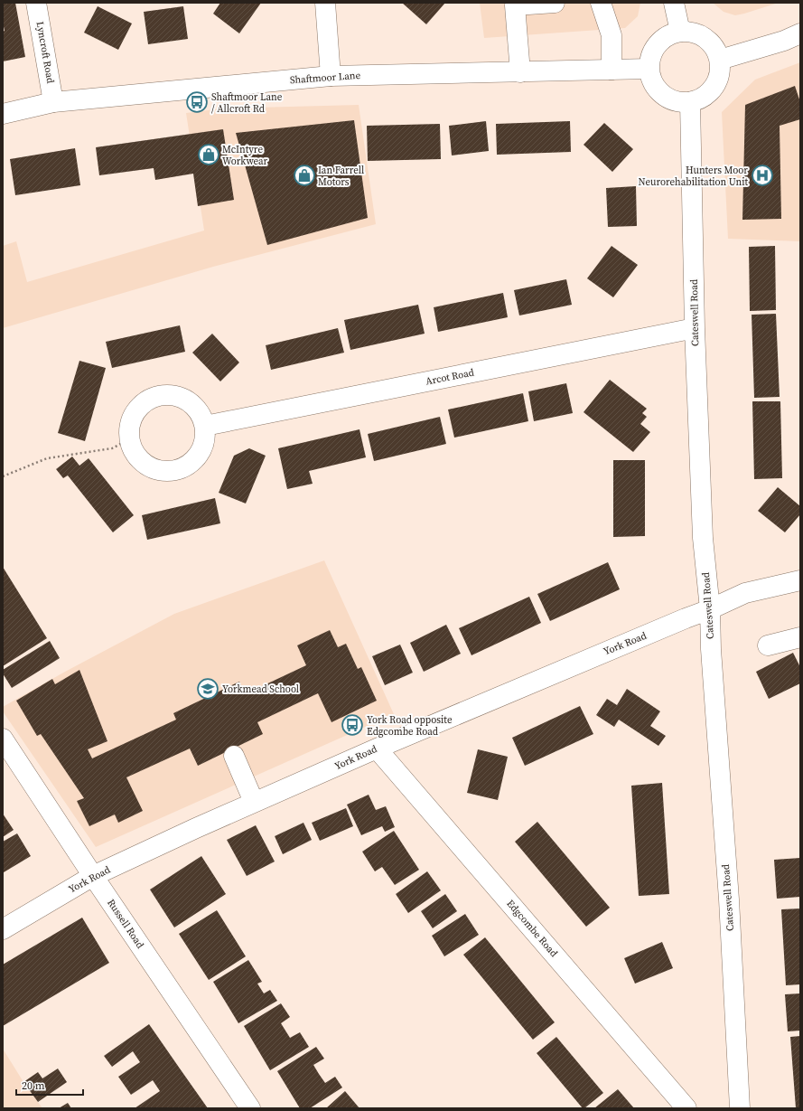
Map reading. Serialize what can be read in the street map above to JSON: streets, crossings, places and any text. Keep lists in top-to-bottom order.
{
  "streets": {
    "street": [
      "Lyncroft Road",
      "Shaftmoor Lane",
      "Cateswell Road",
      "Arcot Road",
      "York Road",
      "Russell Road",
      "Edgcombe Road"
    ]
  },
  "crossings": [
    ["Lyncroft Road", "Shaftmoor Lane"],
    ["Shaftmoor Lane", "Cateswell Road"],
    ["Cateswell Road", "Arcot Road"],
    ["Cateswell Road", "York Road"],
    ["York Road", "Russell Road"],
    ["York Road", "Edgcombe Road"]
  ],
  "places": {
    "bus stop": ["Shaftmoor Lane / Allcroft Rd", "York Road opposite Edgcombe Road"],
    "shop": ["McIntyre Workwear", "Ian Farrell Motors"],
    "hospital": ["Hunters Moor Neurorehabilitation Unit"],
    "school or university": ["Yorkmead School"]
  },
  "scale_bar": "20 m"
}
